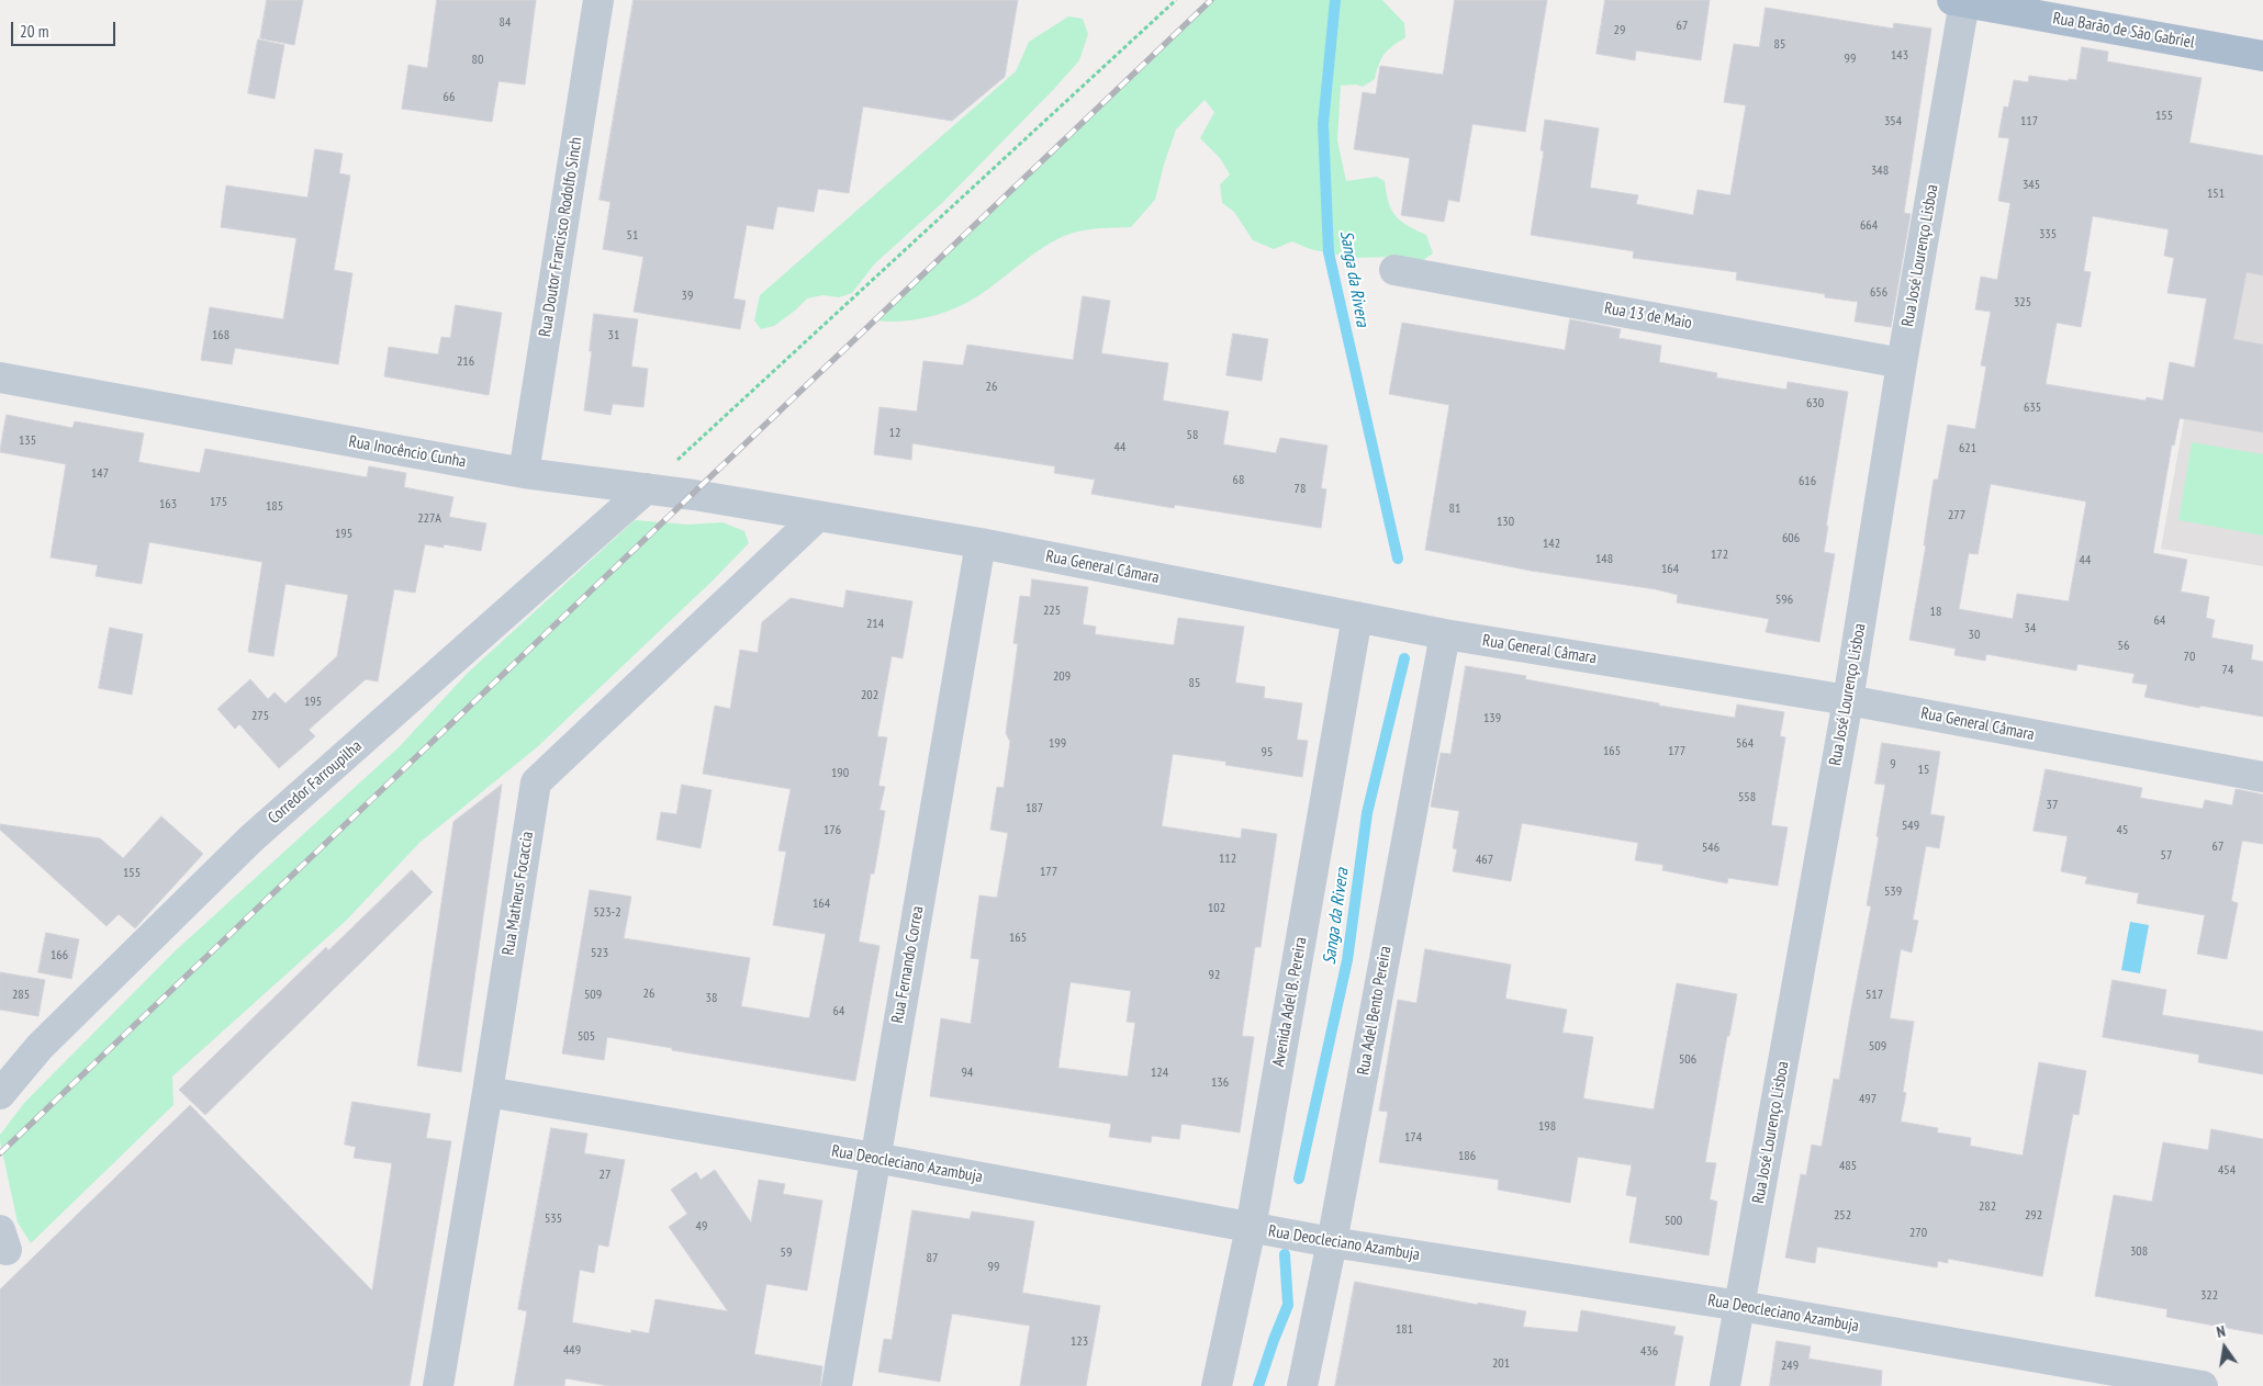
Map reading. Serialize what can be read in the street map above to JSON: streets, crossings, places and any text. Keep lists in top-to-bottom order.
{
  "streets": {
    "main road": ["Rua Barão de São Gabriel"],
    "street": [
      "Rua Doutor Francisco Rodolfo Sinch",
      "Rua José Lourenço Lisboa",
      "Rua 13 de Maio",
      "Rua Inocêncio Cunha",
      "Rua General Câmara",
      "Corredor Farroupilha",
      "Rua Matheus Focaccia",
      "Rua Fernando Correa",
      "Avenida Adel B. Pereira",
      "Rua Adel Bento Pereira",
      "Rua Deocleciano Azambuja"
    ]
  },
  "crossings": [
    ["Rua Barão de São Gabriel", "Rua José Lourenço Lisboa"],
    ["Rua Doutor Francisco Rodolfo Sinch", "Rua Inocêncio Cunha"],
    ["Rua José Lourenço Lisboa", "Rua 13 de Maio"],
    ["Rua José Lourenço Lisboa", "Rua General Câmara"],
    ["Rua José Lourenço Lisboa", "Rua Deocleciano Azambuja"],
    ["Rua Inocêncio Cunha", "Rua General Câmara"],
    ["Rua Inocêncio Cunha", "Corredor Farroupilha"],
    ["Rua Inocêncio Cunha", "Rua Matheus Focaccia"],
    ["Rua General Câmara", "Rua Matheus Focaccia"],
    ["Rua General Câmara", "Rua Fernando Correa"],
    ["Rua General Câmara", "Avenida Adel B. Pereira"],
    ["Rua General Câmara", "Rua Adel Bento Pereira"],
    ["Rua Matheus Focaccia", "Rua Deocleciano Azambuja"],
    ["Rua Fernando Correa", "Rua Deocleciano Azambuja"],
    ["Avenida Adel B. Pereira", "Rua Deocleciano Azambuja"],
    ["Rua Adel Bento Pereira", "Rua Deocleciano Azambuja"]
  ],
  "water": ["Sanga da Rivera"],
  "house_numbers": [
    "84",
    "67",
    "29",
    "85",
    "143",
    "99",
    "80",
    "66",
    "155",
    "354",
    "117",
    "348",
    "345",
    "151",
    "664",
    "335",
    "51",
    "656",
    "39",
    "325",
    "168",
    "31",
    "216",
    "26",
    "630",
    "635",
    "12",
    "58",
    "135",
    "44",
    "621",
    "147",
    "68",
    "616",
    "78",
    "175",
    "163",
    "185",
    "81",
    "277",
    "227A",
    "130",
    "195",
    "606",
    "142",
    "172",
    "148",
    "44",
    "164",
    "596",
    "225",
    "18",
    "64",
    "214",
    "34",
    "30",
    "56",
    "70",
    "74",
    "209",
    "85",
    "202",
    "195",
    "275",
    "139",
    "199",
    "564",
    "165",
    "177",
    "95",
    "9",
    "15",
    "190",
    "558",
    "37",
    "187",
    "549",
    "176",
    "45",
    "67",
    "546",
    "57",
    "112",
    "467",
    "177",
    "155",
    "539",
    "164",
    "102",
    "523-2",
    "165",
    "523",
    "166",
    "92",
    "26",
    "285",
    "509",
    "517",
    "38",
    "64",
    "505",
    "509",
    "506",
    "94",
    "124",
    "136",
    "497",
    "198",
    "174",
    "186",
    "485",
    "454",
    "27",
    "282",
    "252",
    "292",
    "535",
    "500",
    "49",
    "270",
    "308",
    "59",
    "87",
    "99",
    "322",
    "181",
    "123",
    "449",
    "436",
    "201",
    "249"
  ],
  "scale_bar": "20 m",
  "north": "top"
}
